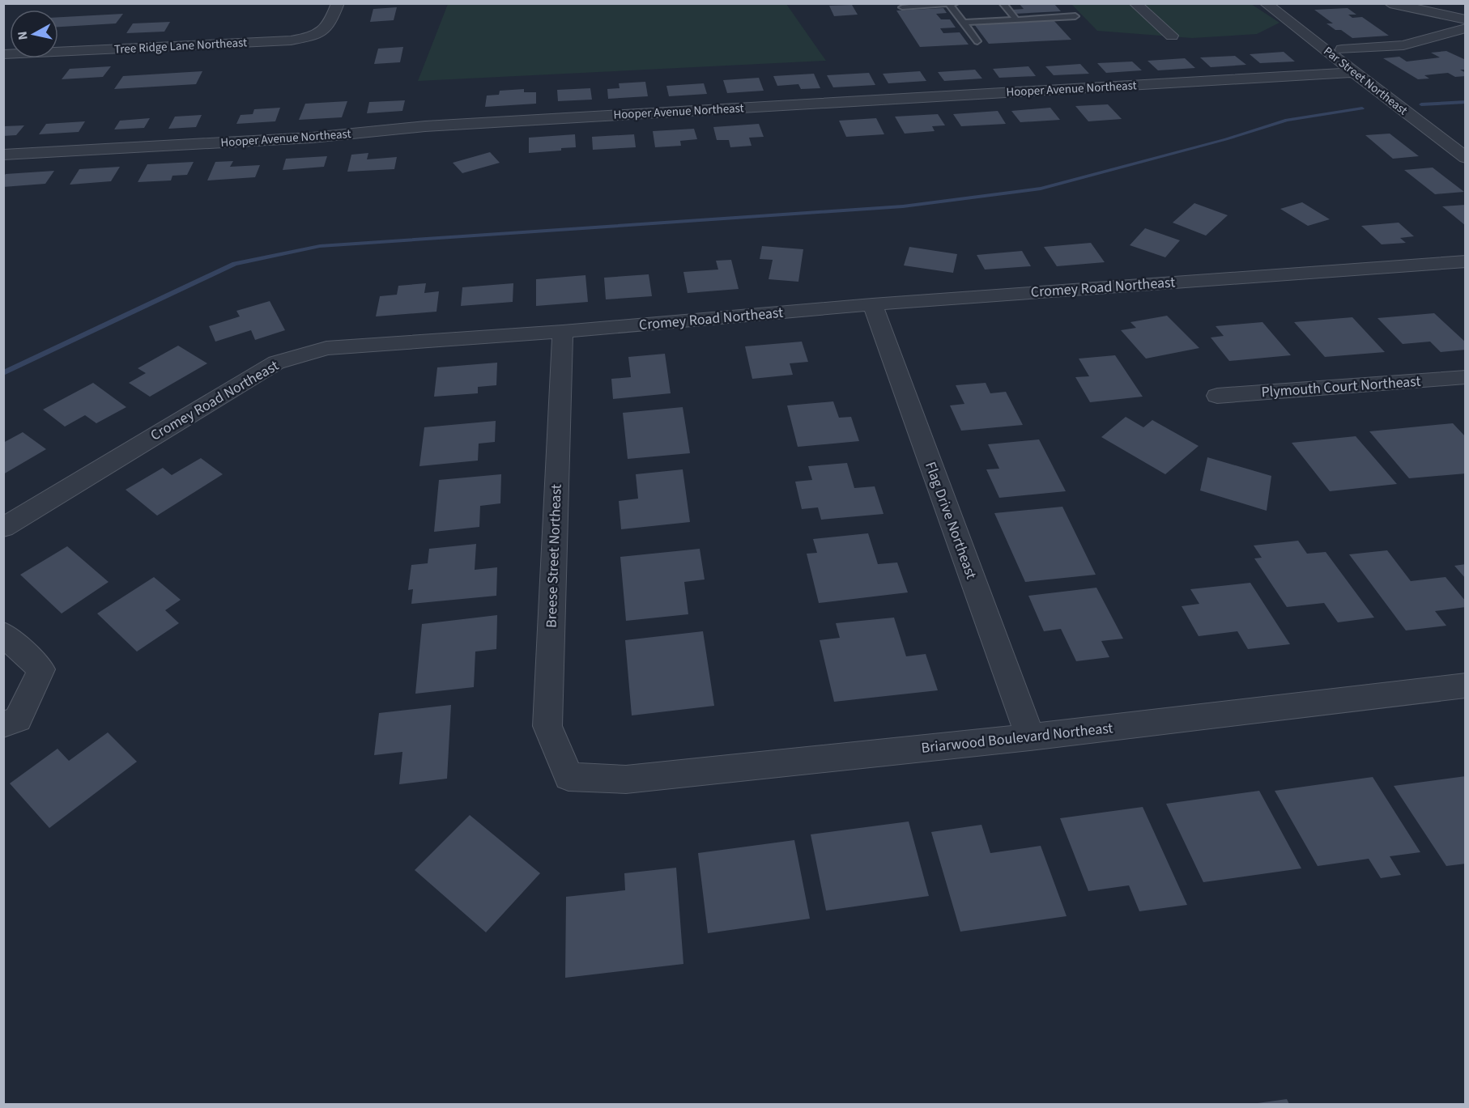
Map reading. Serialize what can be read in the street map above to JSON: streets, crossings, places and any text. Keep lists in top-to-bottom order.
{
  "streets": {
    "street": [
      "Tree Ridge Lane Northeast",
      "Par Street Northeast",
      "Hooper Avenue Northeast",
      "Cromey Road Northeast",
      "Plymouth Court Northeast",
      "Flag Drive Northeast",
      "Breese Street Northeast",
      "Briarwood Boulevard Northeast"
    ]
  },
  "crossings": [
    ["Par Street Northeast", "Hooper Avenue Northeast"],
    ["Cromey Road Northeast", "Flag Drive Northeast"],
    ["Cromey Road Northeast", "Breese Street Northeast"],
    ["Flag Drive Northeast", "Briarwood Boulevard Northeast"],
    ["Breese Street Northeast", "Briarwood Boulevard Northeast"]
  ],
  "north": "left"
}
